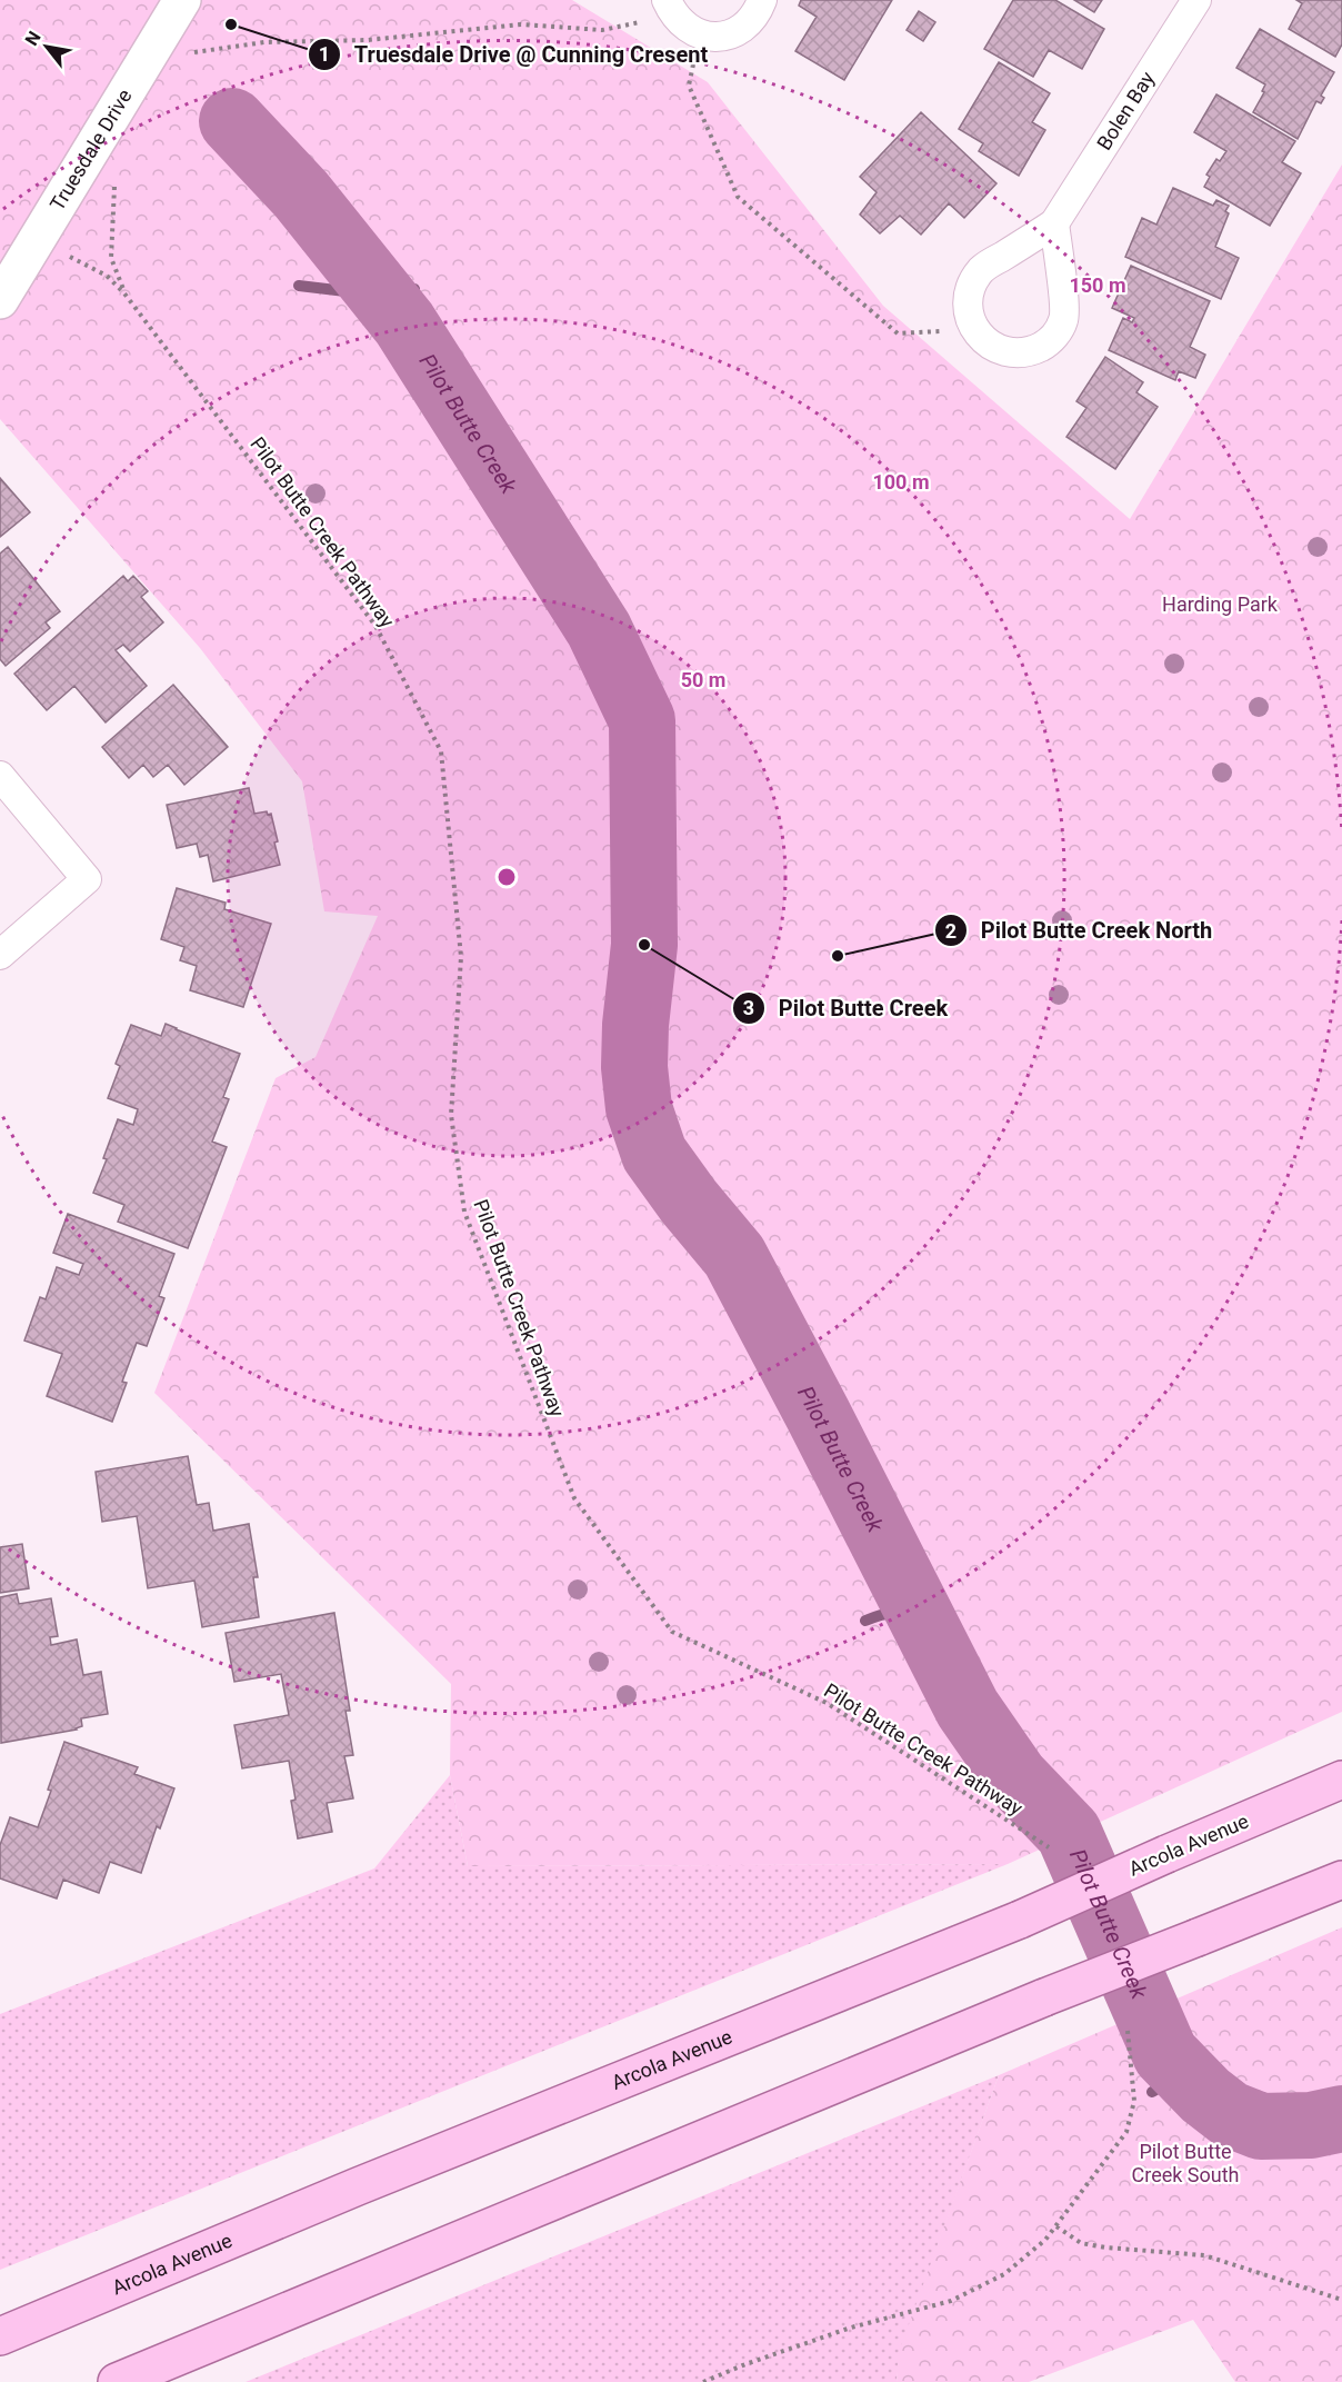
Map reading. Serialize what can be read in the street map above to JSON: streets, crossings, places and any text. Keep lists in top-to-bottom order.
{
  "streets": {
    "main road": ["Arcola Avenue"],
    "street": ["Bolen Bay", "Truesdale Drive"],
    "path": ["Pilot Butte Creek Pathway"]
  },
  "water": ["Pilot Butte Creek"],
  "parks": ["Harding Park", "Pilot Butte Creek South"],
  "places": ["Truesdale Drive @ Cunning Cresent", "Pilot Butte Creek", "Pilot Butte Creek North"],
  "north": "top left",
  "rings": ["150 m", "100 m", "50 m"]
}
